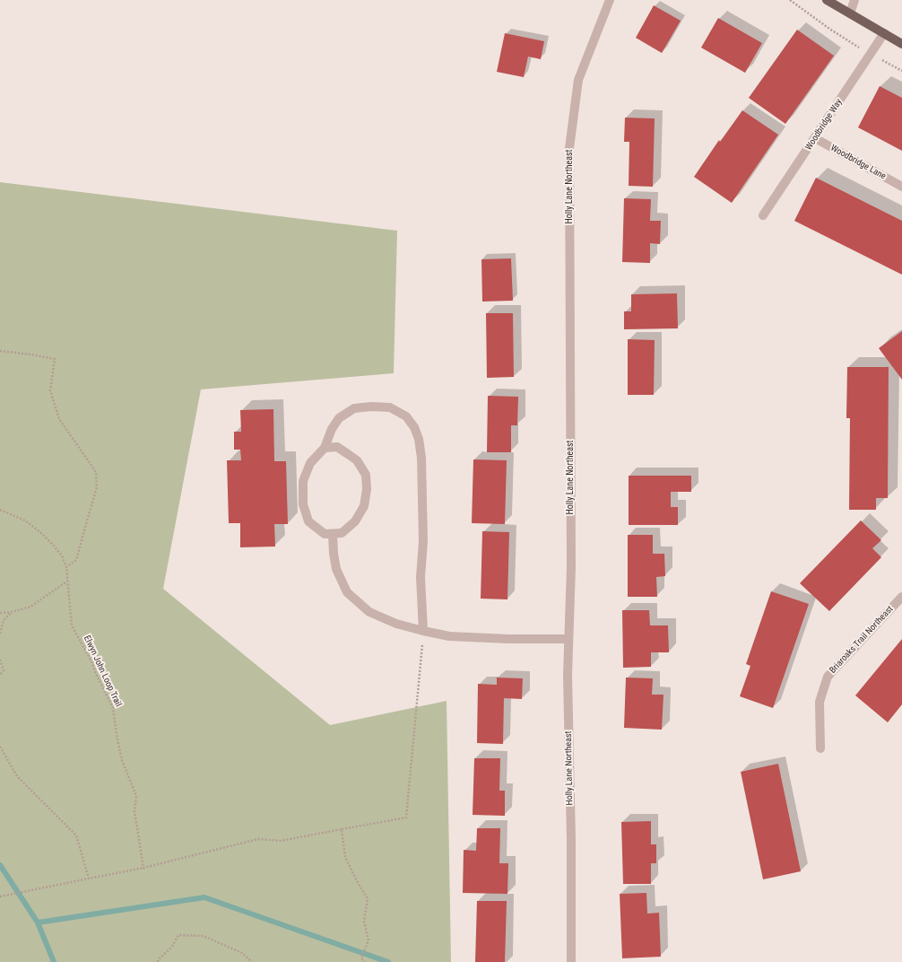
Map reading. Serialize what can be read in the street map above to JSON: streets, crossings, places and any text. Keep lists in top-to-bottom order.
{
  "streets": {
    "street": [
      "Woodbridge Way",
      "Woodbridge Lane",
      "Holly Lane Northeast",
      "Briaroaks Trail Northeast"
    ],
    "path": ["Elwyn John Loop Trail"]
  },
  "crossings": [
    ["Woodbridge Way", "Woodbridge Lane"]
  ]
}
